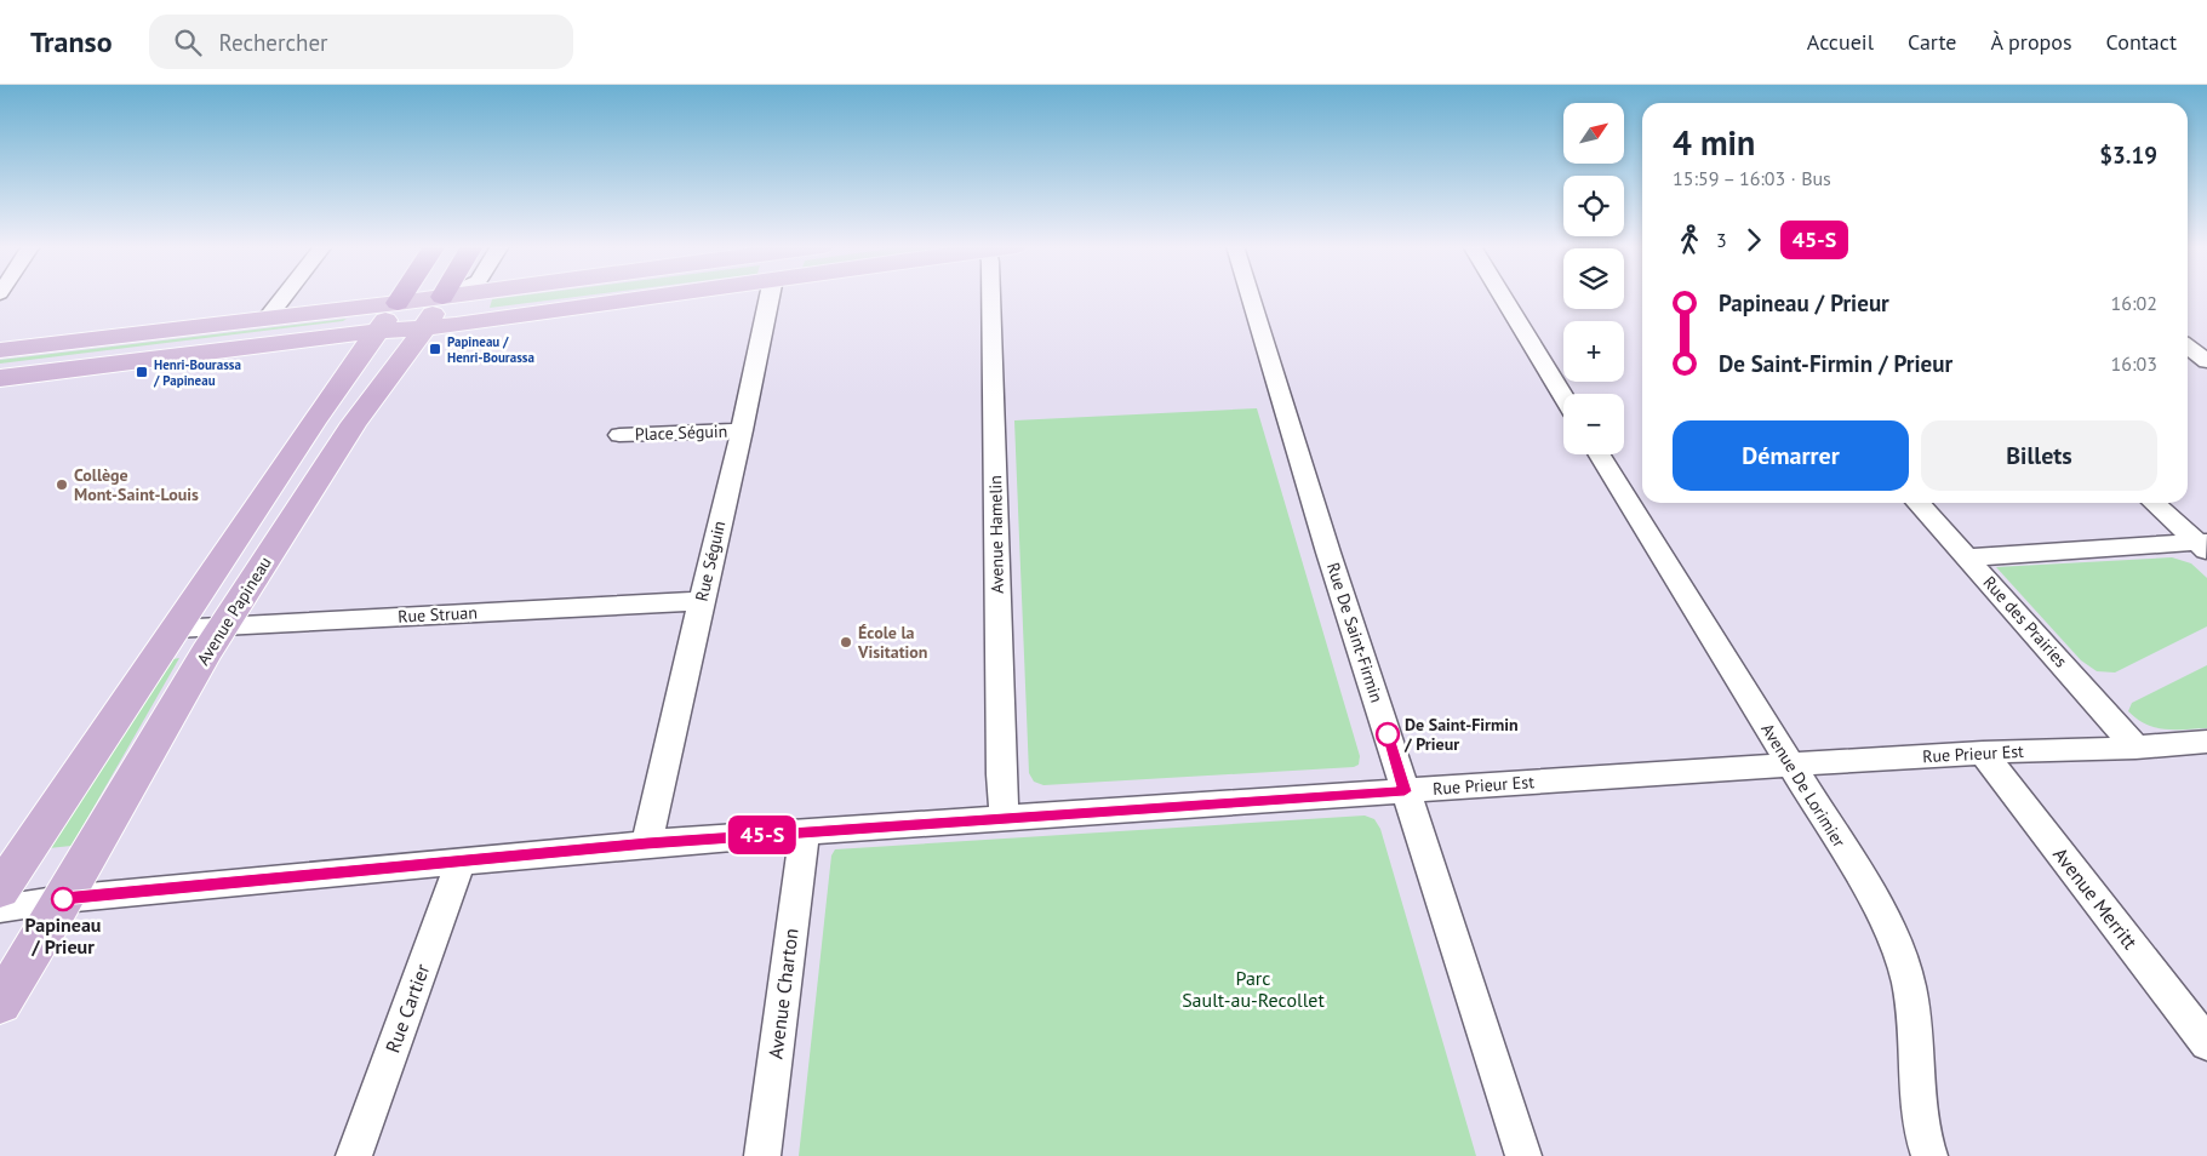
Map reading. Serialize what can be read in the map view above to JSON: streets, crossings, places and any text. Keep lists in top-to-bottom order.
{
  "streets": {
    "main road": ["Avenue Papineau"],
    "street": [
      "Place Séguin",
      "Avenue Hamelin",
      "Rue Séguin",
      "Rue Struan",
      "Rue des Prairies",
      "Rue De Saint-Firmin",
      "Rue Prieur Est",
      "Avenue De Lorimier",
      "Avenue Merritt",
      "Avenue Charton",
      "Rue Cartier"
    ]
  },
  "crossings": [
    ["Place Séguin", "Rue Séguin"],
    ["Avenue Hamelin", "Rue Prieur Est"],
    ["Rue Séguin", "Rue Struan"],
    ["Rue Séguin", "Rue Prieur Est"],
    ["Avenue Papineau", "Rue Struan"],
    ["Avenue Papineau", "Rue Prieur Est"],
    ["Rue des Prairies", "Rue Prieur Est"],
    ["Rue De Saint-Firmin", "Rue Prieur Est"],
    ["Rue Prieur Est", "Avenue De Lorimier"],
    ["Rue Prieur Est", "Avenue Merritt"],
    ["Rue Prieur Est", "Avenue Charton"],
    ["Rue Prieur Est", "Rue Cartier"]
  ],
  "parks": ["Parc Sault-au-Recollet"],
  "places": {
    "transit": ["Papineau / Henri-Bourassa", "Henri-Bourassa / Papineau"],
    "other": [
      "Collège Mont-Saint-Louis",
      "École la Visitation",
      "De Saint-Firmin / Prieur",
      "Papineau / Prieur"
    ]
  },
  "lines": ["bus line 45-S"],
  "north": "top right",
  "page": {
    "header": "Transo",
    "search": "Rechercher",
    "nav": [
      "Accueil",
      "Carte",
      "À propos",
      "Contact"
    ],
    "on_map": "45-S",
    "map_buttons": ["+", "−"],
    "heading": ["4 min", "15:59 – 16:03 · Bus", "$3.19"],
    "legs": ["3", "45-S"],
    "list": [
      {
        "name": "Papineau / Prieur",
        "value": "16:02"
      },
      {
        "name": "De Saint-Firmin / Prieur",
        "value": "16:03"
      }
    ],
    "buttons": ["Démarrer", "Billets"]
  }
}
